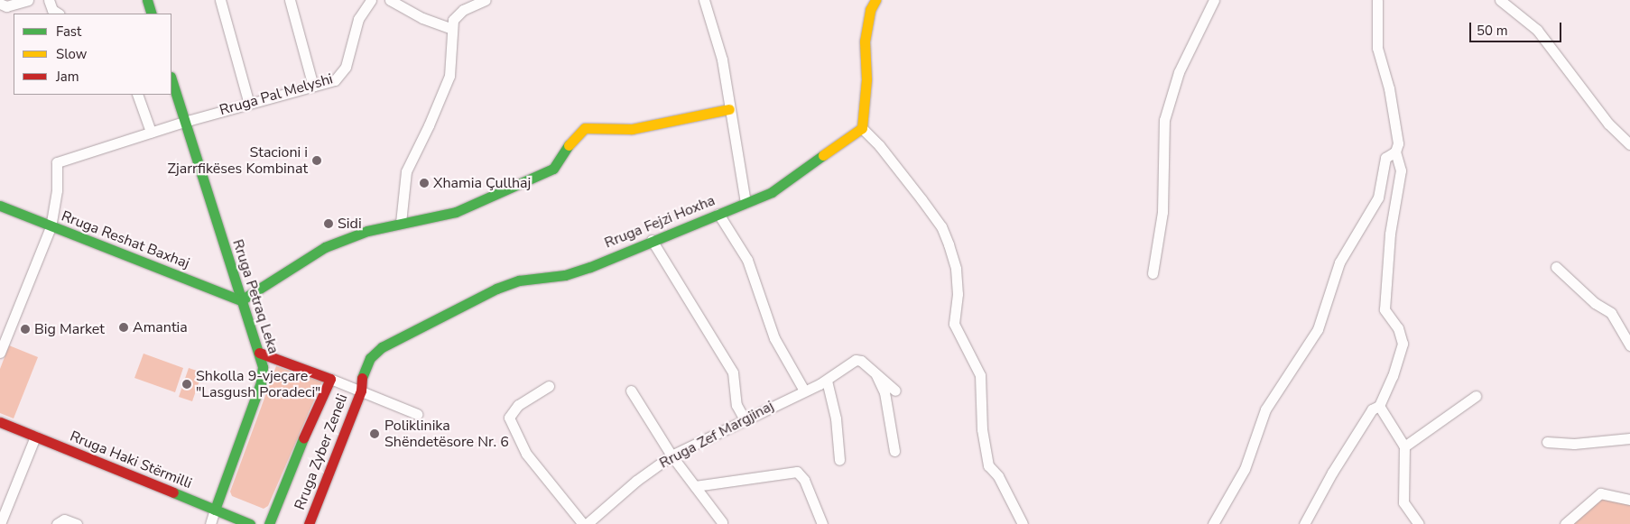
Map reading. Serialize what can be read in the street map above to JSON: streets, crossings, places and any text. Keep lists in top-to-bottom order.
{
  "streets": {
    "street": [
      "Rruga Pal Melyshi",
      "Rruga Fejzi Hoxha",
      "Rruga Reshat Baxhaj",
      "Rruga Petraq Leka",
      "Rruga Zef Margjinaj",
      "Rruga Zyber Zeneli",
      "Rruga Haki Stërmilli"
    ]
  },
  "crossings": [
    ["Rruga Pal Melyshi", "Rruga Reshat Baxhaj"],
    ["Rruga Pal Melyshi", "Rruga Petraq Leka"],
    ["Rruga Fejzi Hoxha", "Rruga Zyber Zeneli"],
    ["Rruga Reshat Baxhaj", "Rruga Petraq Leka"],
    ["Rruga Petraq Leka", "Rruga Haki Stërmilli"]
  ],
  "places": [
    "Stacioni i Zjarrfikëses Kombinat",
    "Xhamia Çullhaj",
    "Sidi",
    "Amantia",
    "Big Market",
    "Shkolla 9-vjeçare \"Lasgush Poradeci\"",
    "Poliklinika Shëndetësore Nr. 6"
  ],
  "legend": ["Fast", "Slow", "Jam"],
  "scale_bar": "50 m"
}
